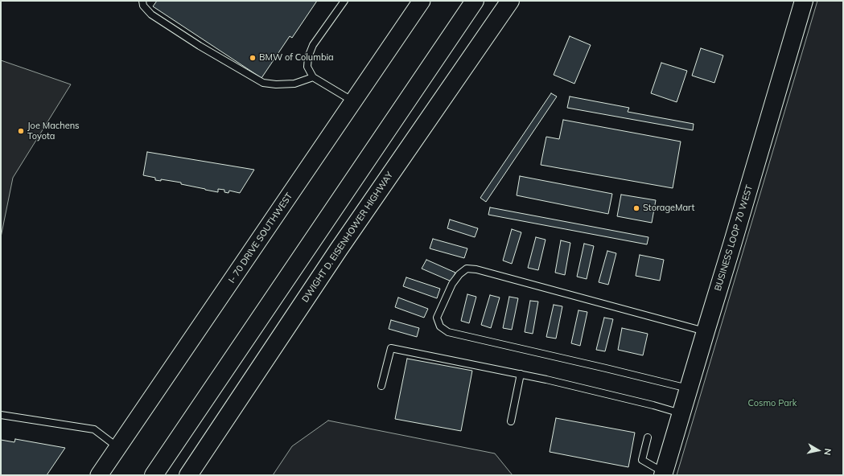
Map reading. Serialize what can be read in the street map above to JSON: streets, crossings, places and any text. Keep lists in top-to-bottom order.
{
  "streets": {
    "main road": ["DWIGHT D. EISENHOWER HIGHWAY", "BUSINESS LOOP 70 WEST"],
    "street": ["I- 70 DRIVE SOUTHWEST"]
  },
  "parks": ["Cosmo Park"],
  "places": ["BMW of Columbia", "Joe Machens Toyota", "StorageMart"],
  "north": "right"
}
